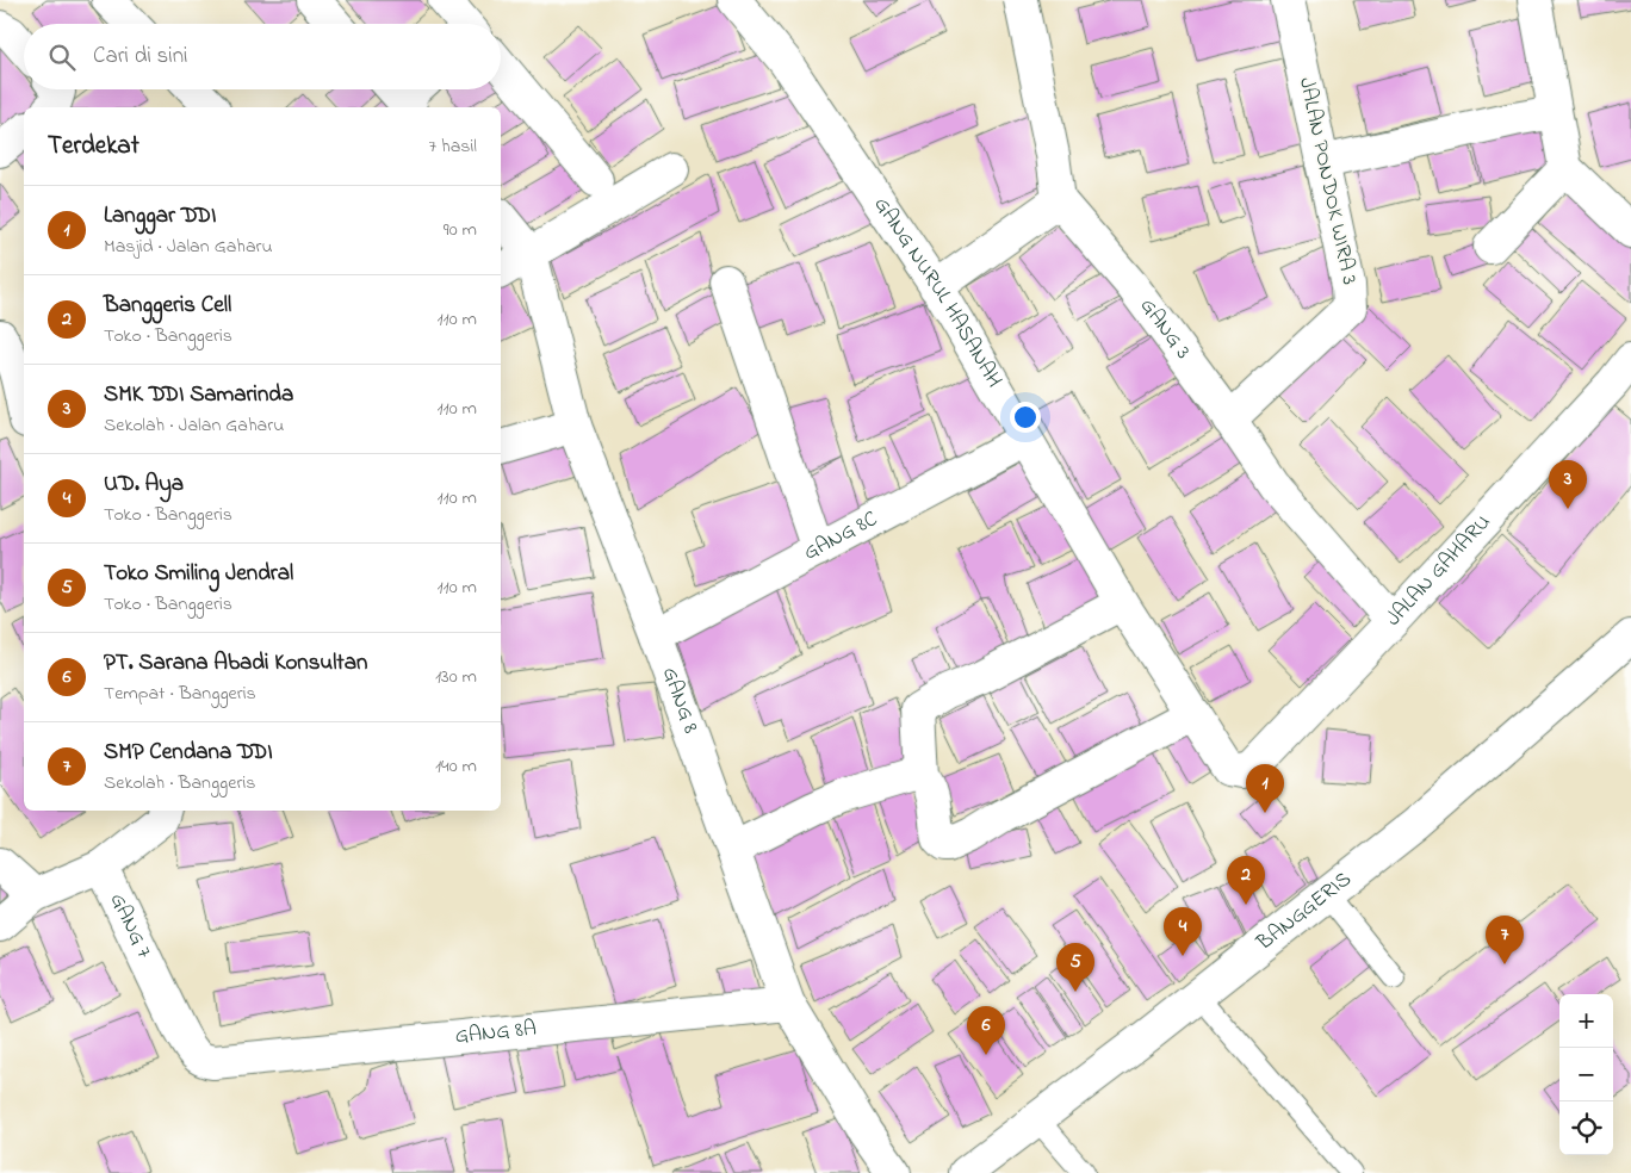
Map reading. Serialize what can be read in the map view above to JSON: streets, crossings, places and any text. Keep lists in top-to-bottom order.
{
  "streets": {
    "street": [
      "JALAN PONDOK WIRA 3",
      "GANG NURUL HASANAH",
      "GANG 3",
      "GANG 8C",
      "JALAN GAHARU",
      "GANG 8",
      "BANGGERIS",
      "GANG 7",
      "GANG 8A"
    ]
  },
  "crossings": [
    ["JALAN PONDOK WIRA 3", "GANG 3"],
    ["GANG NURUL HASANAH", "GANG 8C"],
    ["GANG NURUL HASANAH", "JALAN GAHARU"],
    ["GANG 3", "JALAN GAHARU"],
    ["GANG 8C", "GANG 8"],
    ["GANG 8", "GANG 8A"],
    ["GANG 7", "GANG 8A"]
  ],
  "page": {
    "search": "Cari di sini",
    "heading": ["Terdekat", "7 hasil"],
    "list": [
      {
        "mark": "1",
        "name": "Langgar DDI",
        "note": "Masjid · Jalan Gaharu",
        "value": "90 m"
      },
      {
        "mark": "2",
        "name": "Banggeris Cell",
        "note": "Toko · Banggeris",
        "value": "110 m"
      },
      {
        "mark": "3",
        "name": "SMK DDI Samarinda",
        "note": "Sekolah · Jalan Gaharu",
        "value": "110 m"
      },
      {
        "mark": "4",
        "name": "UD. Aya",
        "note": "Toko · Banggeris",
        "value": "110 m"
      },
      {
        "mark": "5",
        "name": "Toko Smiling Jendral",
        "note": "Toko · Banggeris",
        "value": "110 m"
      },
      {
        "mark": "6",
        "name": "PT. Sarana Abadi Konsultan",
        "note": "Tempat · Banggeris",
        "value": "130 m"
      },
      {
        "mark": "7",
        "name": "SMP Cendana DDI",
        "note": "Sekolah · Banggeris",
        "value": "140 m"
      }
    ],
    "pins": [
      "3",
      "1",
      "2",
      "4",
      "7",
      "5",
      "6"
    ],
    "map_buttons": ["+", "−"]
  }
}
